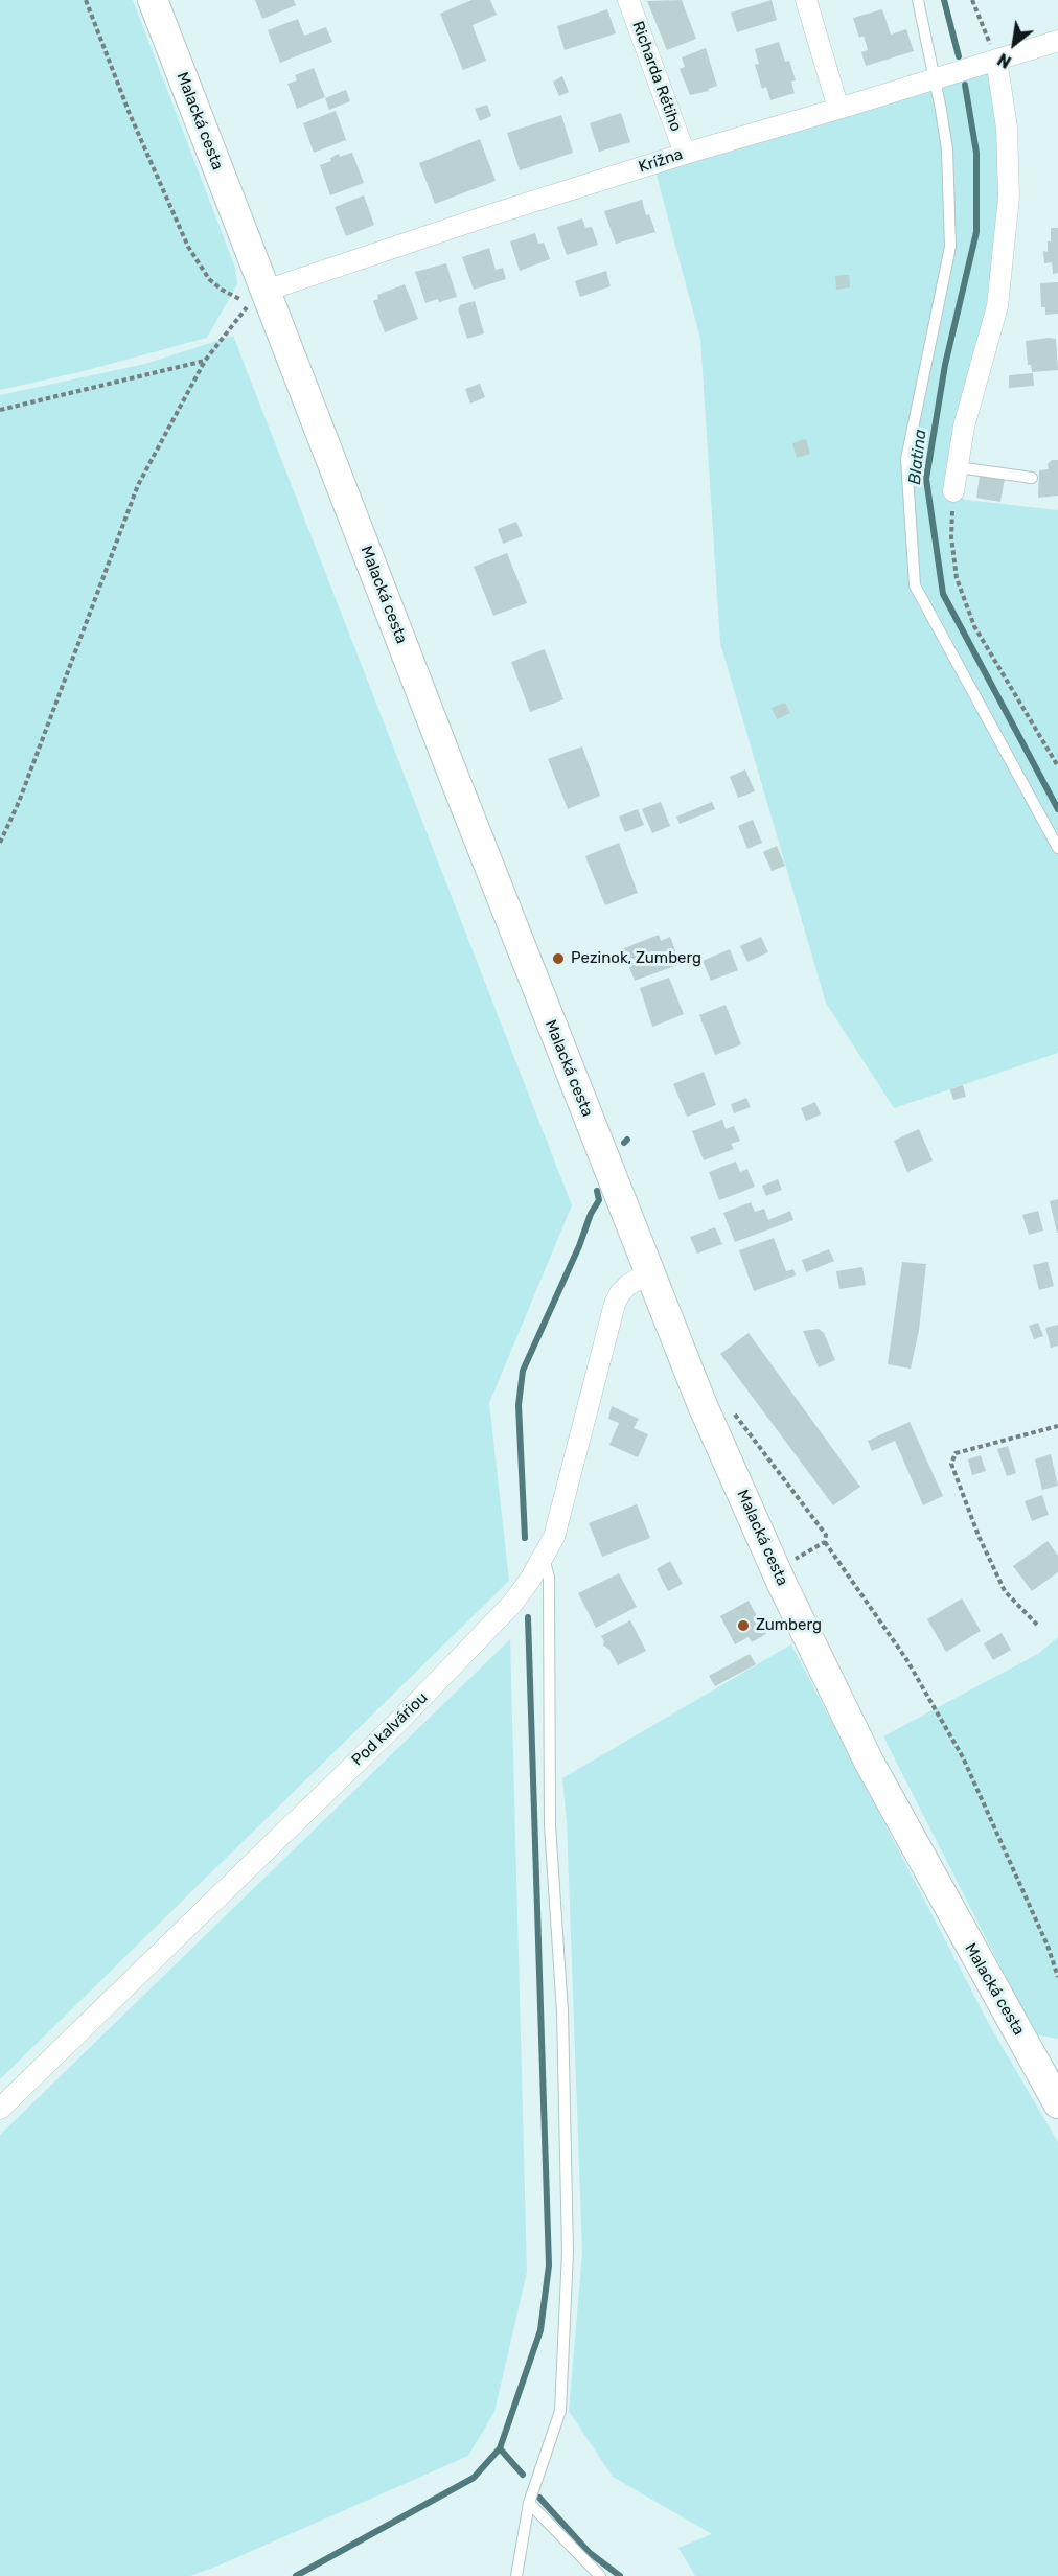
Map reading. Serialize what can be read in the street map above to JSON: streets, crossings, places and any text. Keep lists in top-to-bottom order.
{
  "streets": {
    "main road": ["Malacká cesta"],
    "street": ["Richarda Rétiho", "Krížna", "Pod kalváriou"]
  },
  "crossings": [
    ["Richarda Rétiho", "Krížna"],
    ["Malacká cesta", "Krížna"],
    ["Malacká cesta", "Pod kalváriou"]
  ],
  "water": ["Blatina"],
  "places": ["Pezinok, Zumberg", "Zumberg"],
  "north": "bottom left"
}
